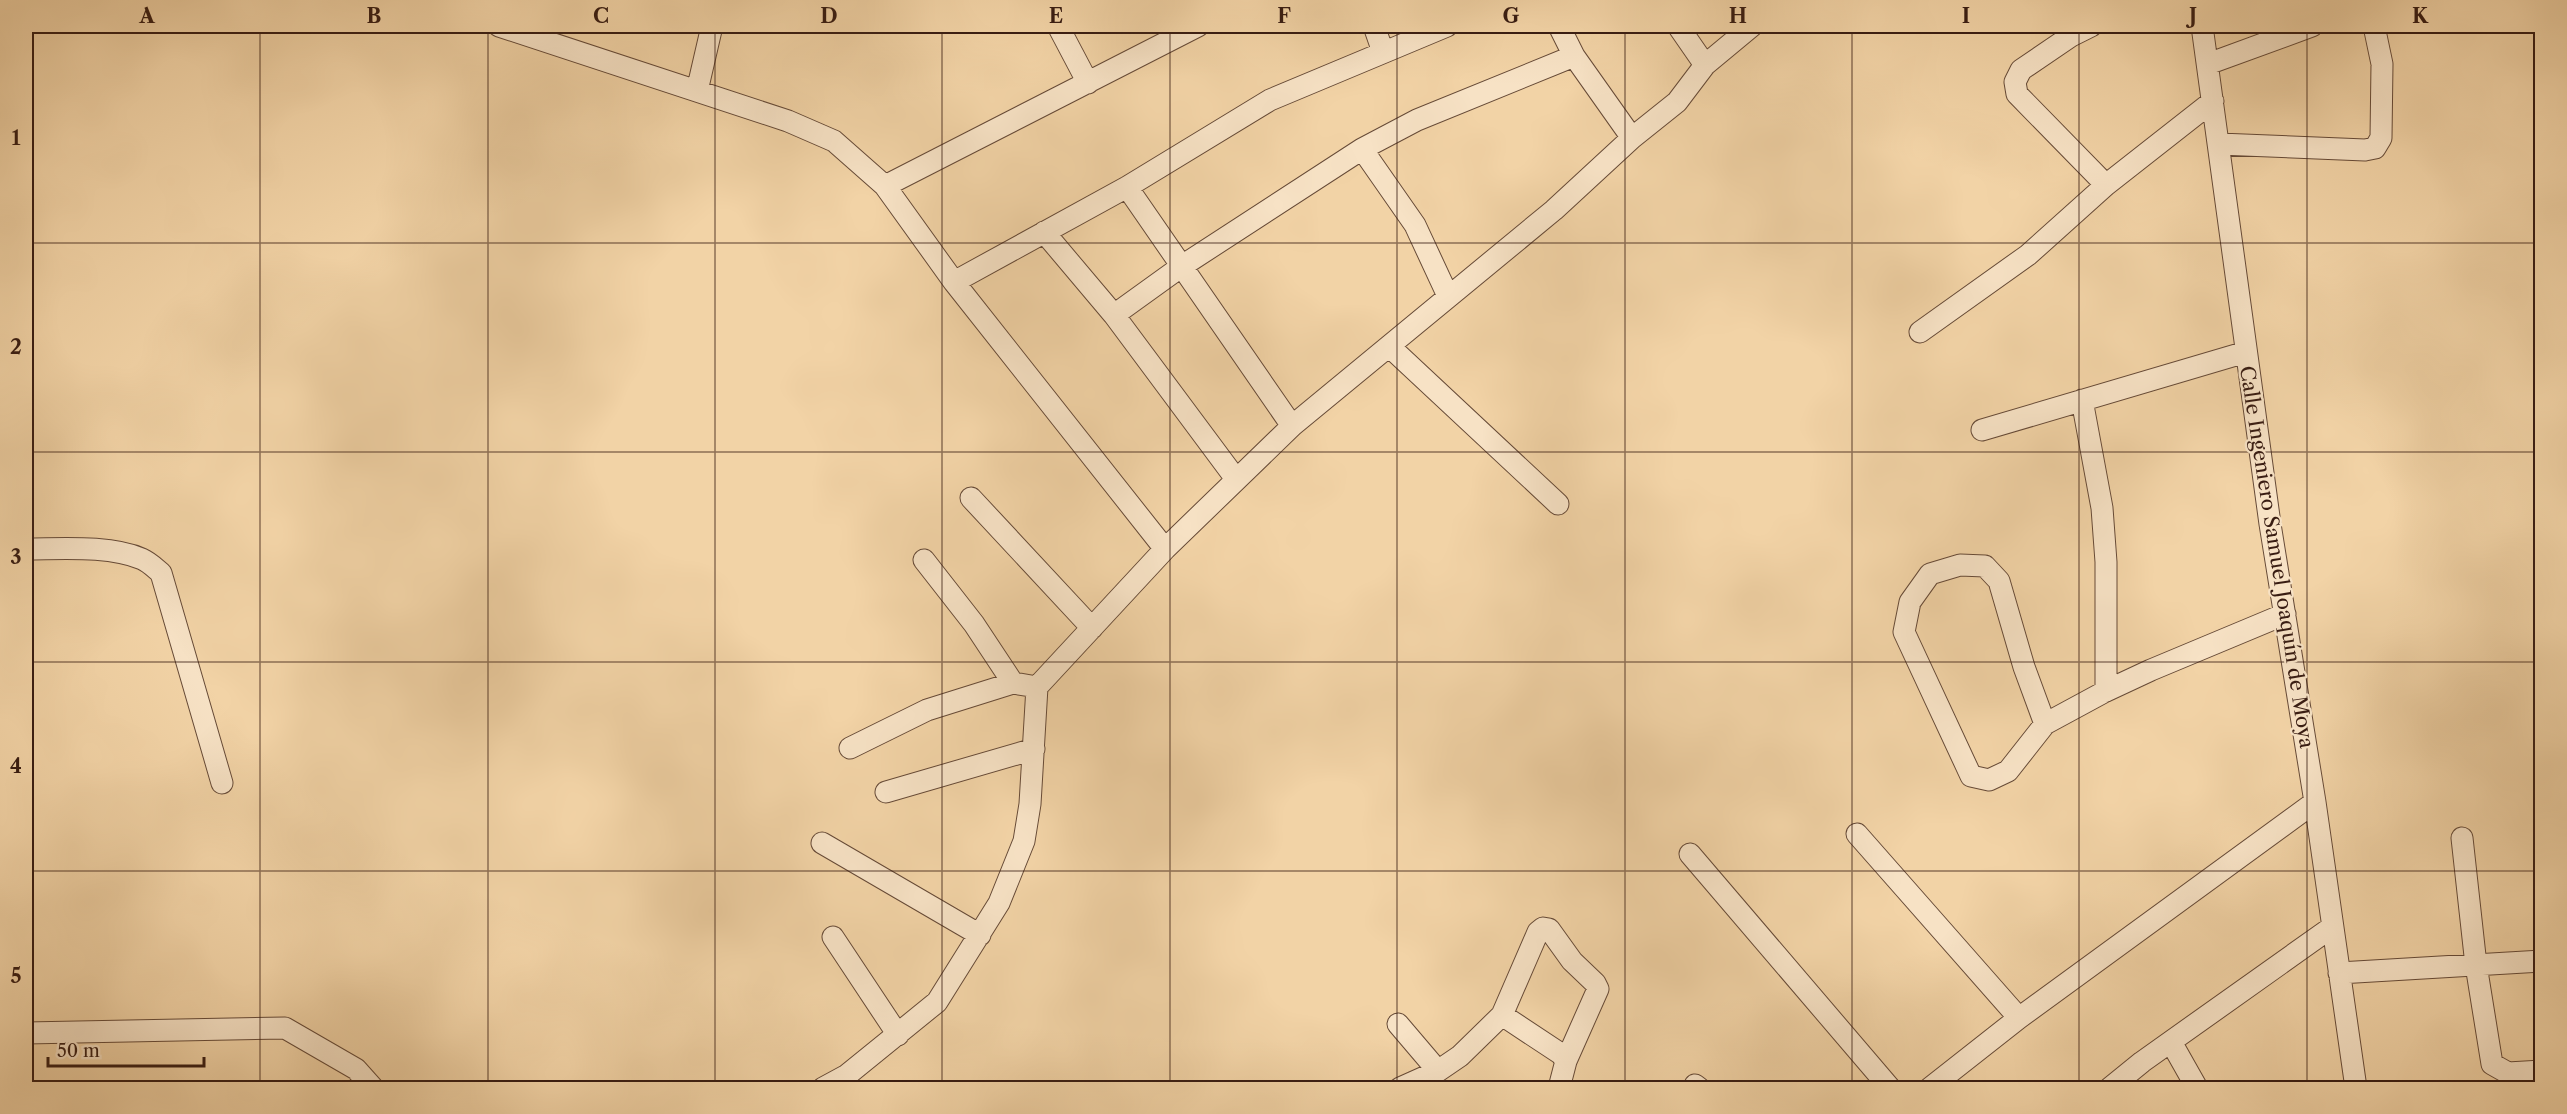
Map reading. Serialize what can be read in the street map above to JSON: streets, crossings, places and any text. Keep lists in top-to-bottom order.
{
  "streets": {
    "street": ["Calle Ingeniero Samuel Joaquín de Moya"]
  },
  "scale_bar": "50 m",
  "grid": {
    "columns": [
      "A",
      "B",
      "C",
      "D",
      "E",
      "F",
      "G",
      "H",
      "I",
      "J",
      "K"
    ],
    "rows": [
      "1",
      "2",
      "3",
      "4",
      "5"
    ]
  }
}
